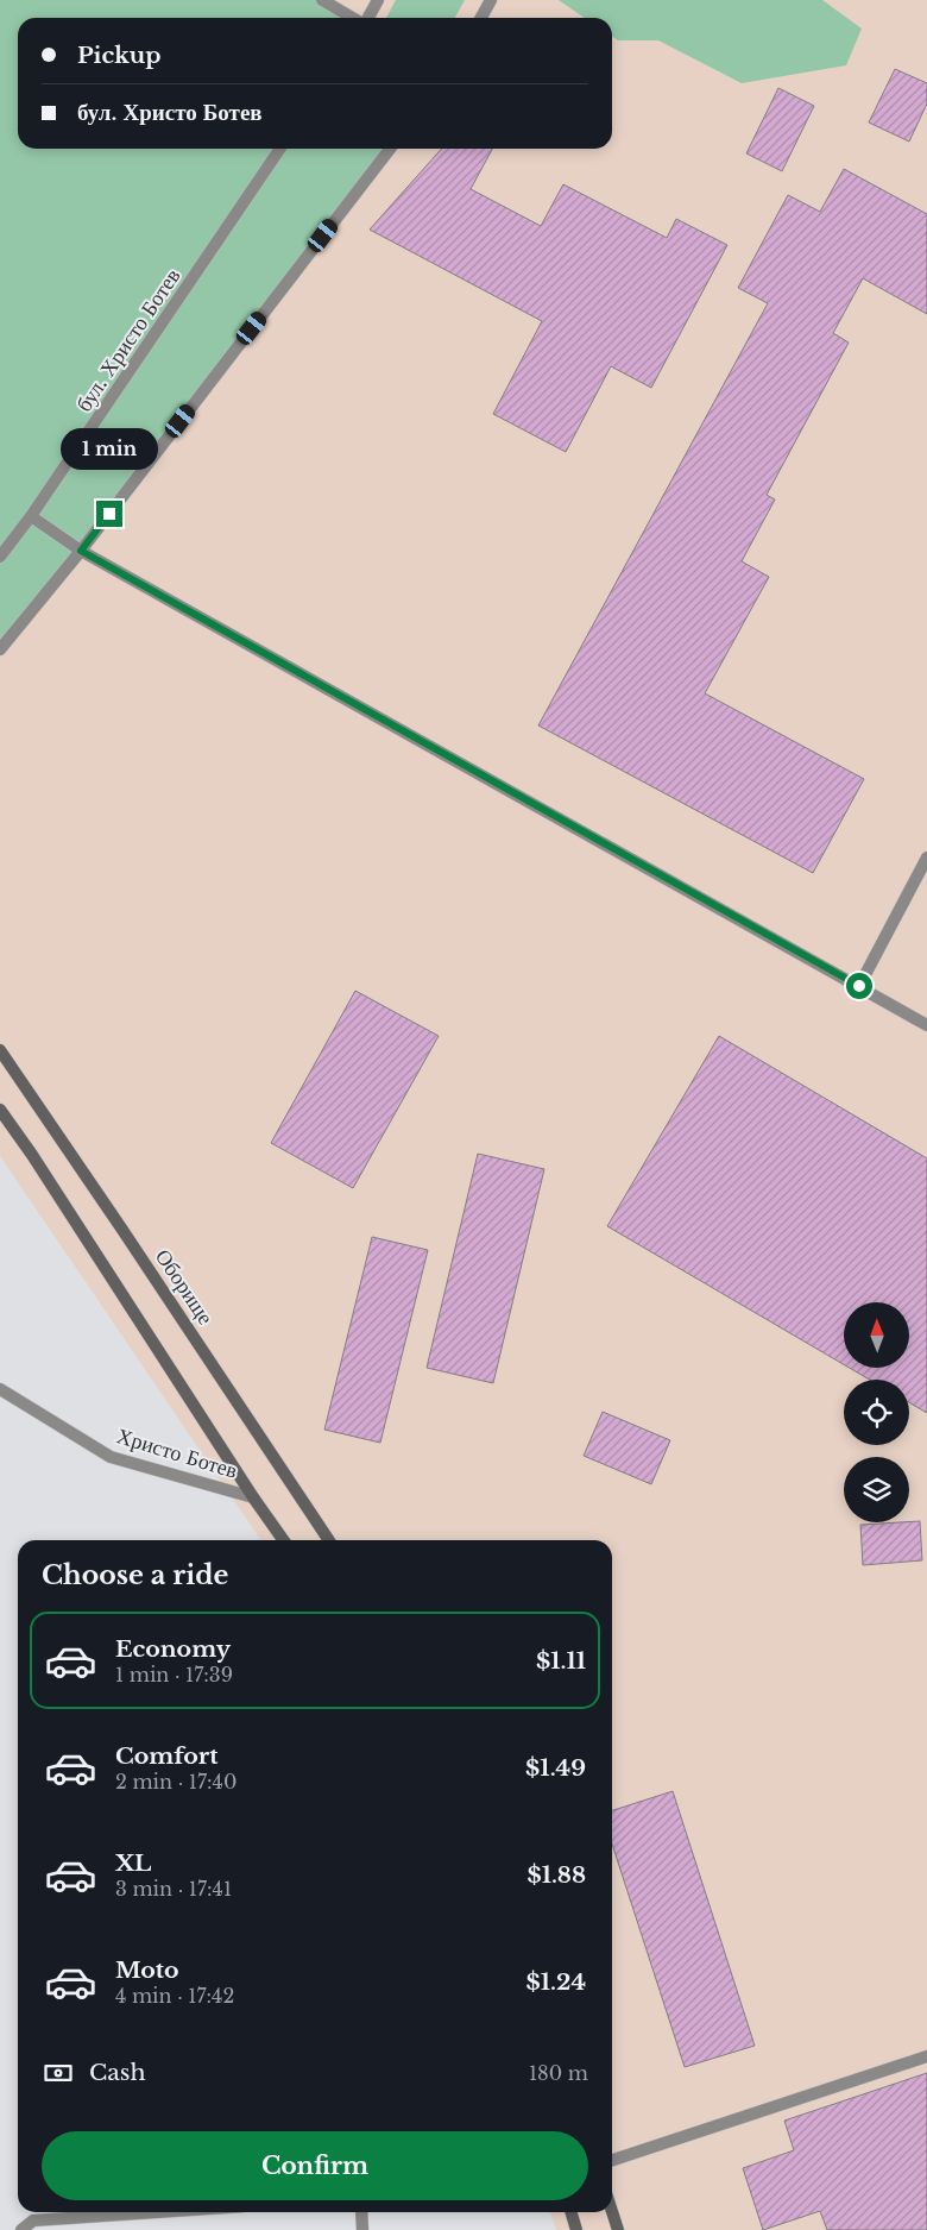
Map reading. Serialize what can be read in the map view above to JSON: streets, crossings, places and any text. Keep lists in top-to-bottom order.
{
  "streets": {
    "main road": ["Оборище"],
    "street": ["бул. Христо Ботев", "Христо Ботев"]
  },
  "north": "top",
  "page": {
    "banner": ["Pickup", "бул. Христо Ботев"],
    "bubble": "1 min",
    "heading": "Choose a ride",
    "list": [
      {
        "name": "Economy",
        "note": "1 min · 17:39",
        "value": "$1.11"
      },
      {
        "name": "Comfort",
        "note": "2 min · 17:40",
        "value": "$1.49"
      },
      {
        "name": "XL",
        "note": "3 min · 17:41",
        "value": "$1.88"
      },
      {
        "name": "Moto",
        "note": "4 min · 17:42",
        "value": "$1.24"
      }
    ],
    "pay": ["Cash", "180 m"],
    "buttons": "Confirm"
  }
}
